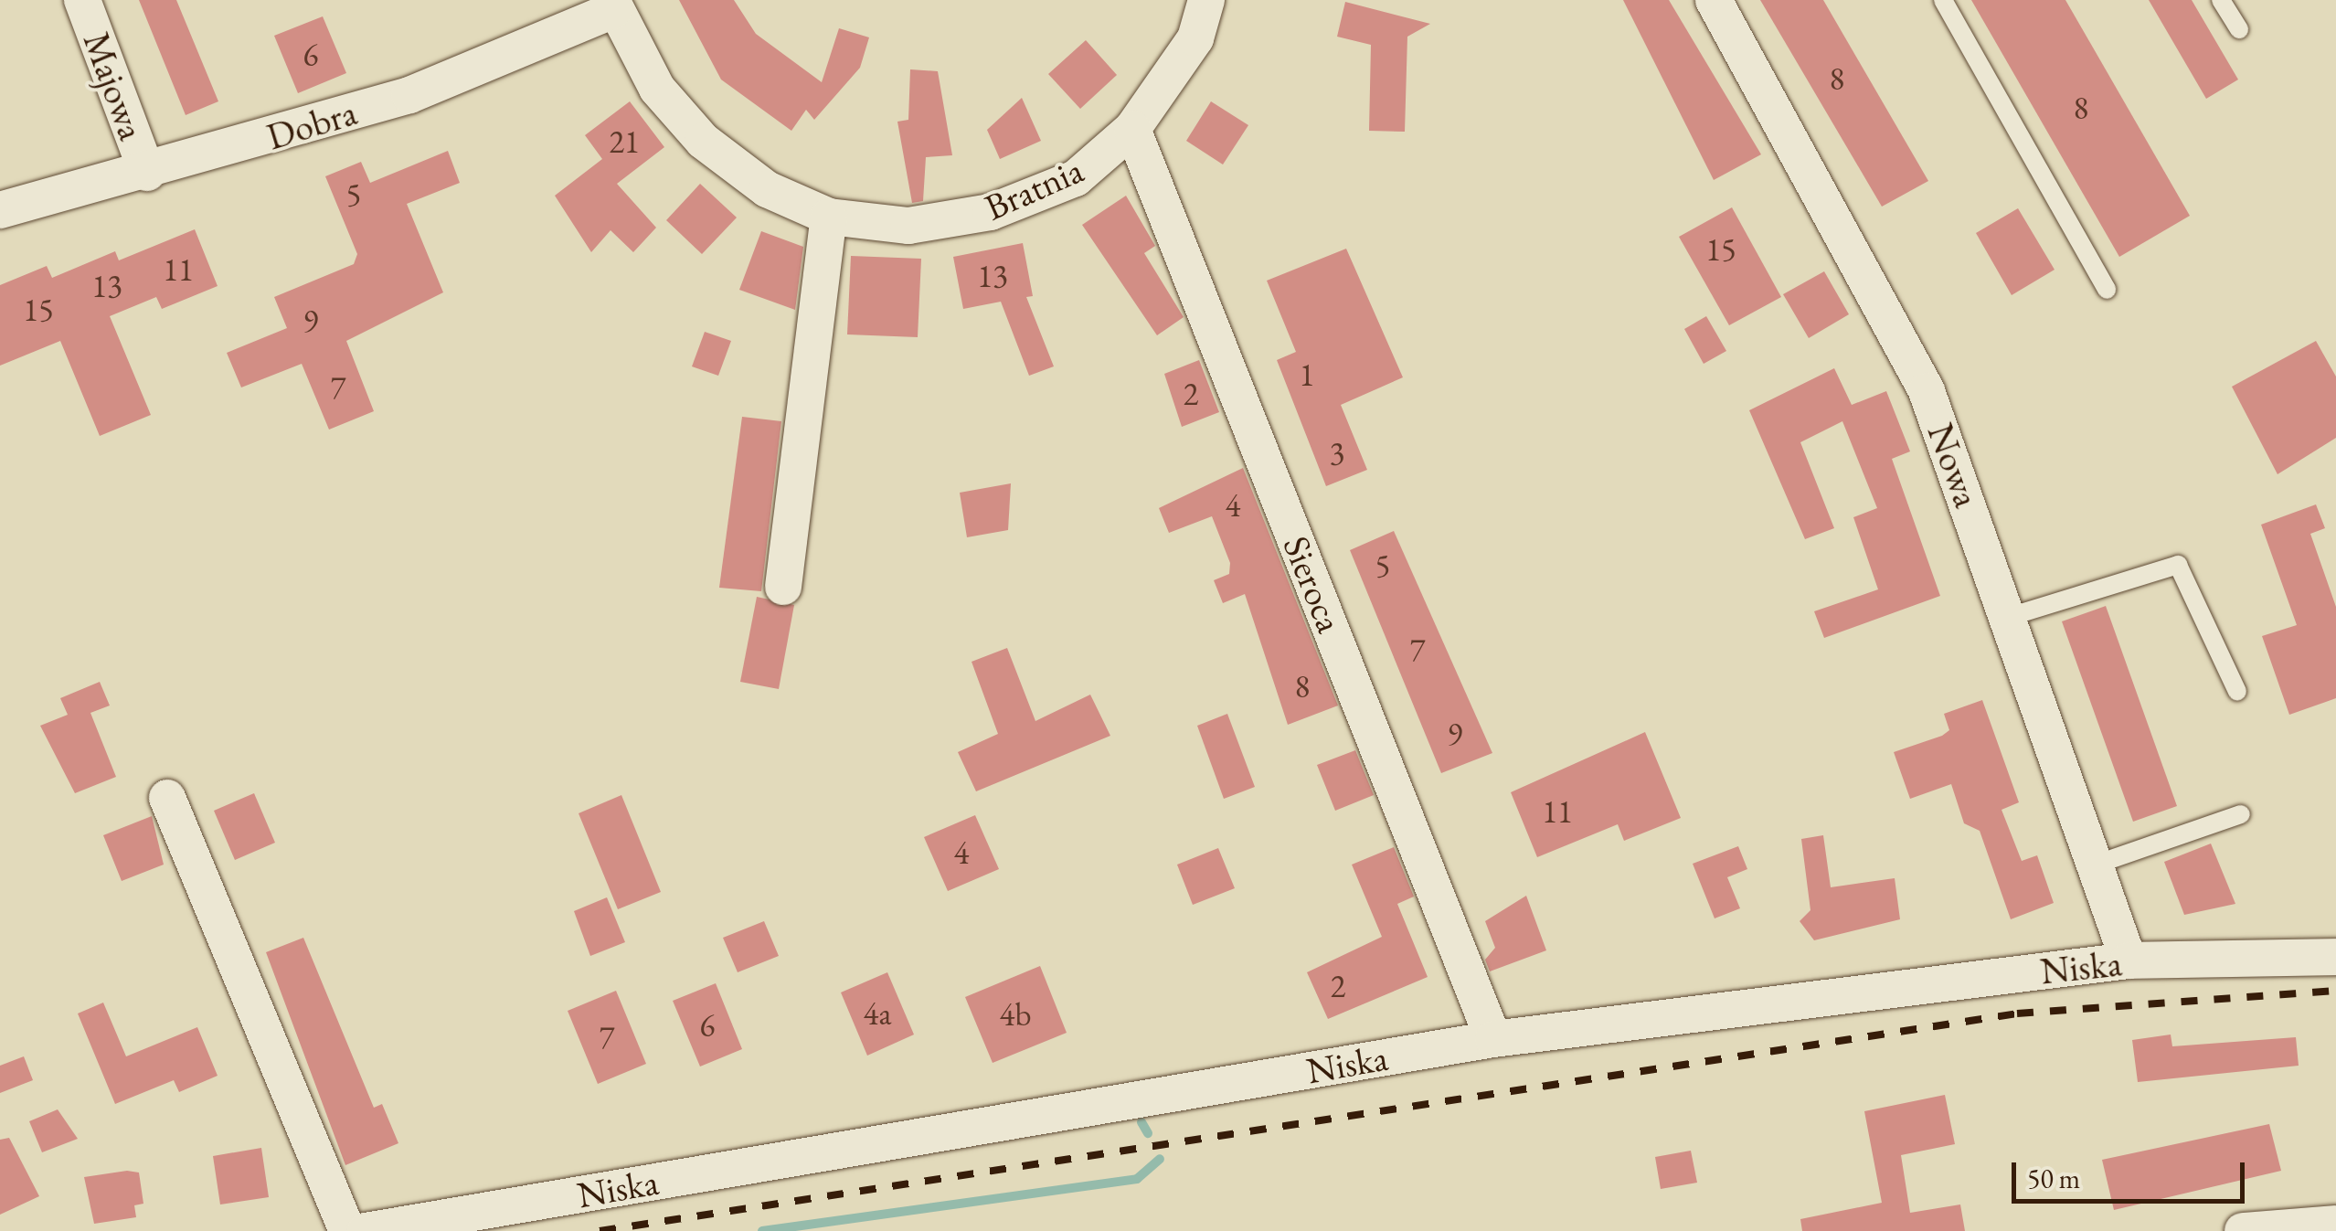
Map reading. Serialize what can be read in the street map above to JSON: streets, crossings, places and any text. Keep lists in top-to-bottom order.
{
  "streets": {
    "street": [
      "Majowa",
      "Dobra",
      "Bratnia",
      "Nowa",
      "Sieroca",
      "Niska"
    ]
  },
  "crossings": [
    ["Majowa", "Dobra"],
    ["Dobra", "Bratnia"],
    ["Bratnia", "Sieroca"],
    ["Nowa", "Niska"],
    ["Sieroca", "Niska"]
  ],
  "house_numbers": [
    "6",
    "8",
    "8",
    "21",
    "5",
    "15",
    "11",
    "13",
    "13",
    "15",
    "9",
    "1",
    "7",
    "2",
    "3",
    "4",
    "5",
    "7",
    "8",
    "9",
    "11",
    "4",
    "2",
    "4a",
    "4b",
    "6",
    "7"
  ],
  "scale_bar": "50 m"
}
